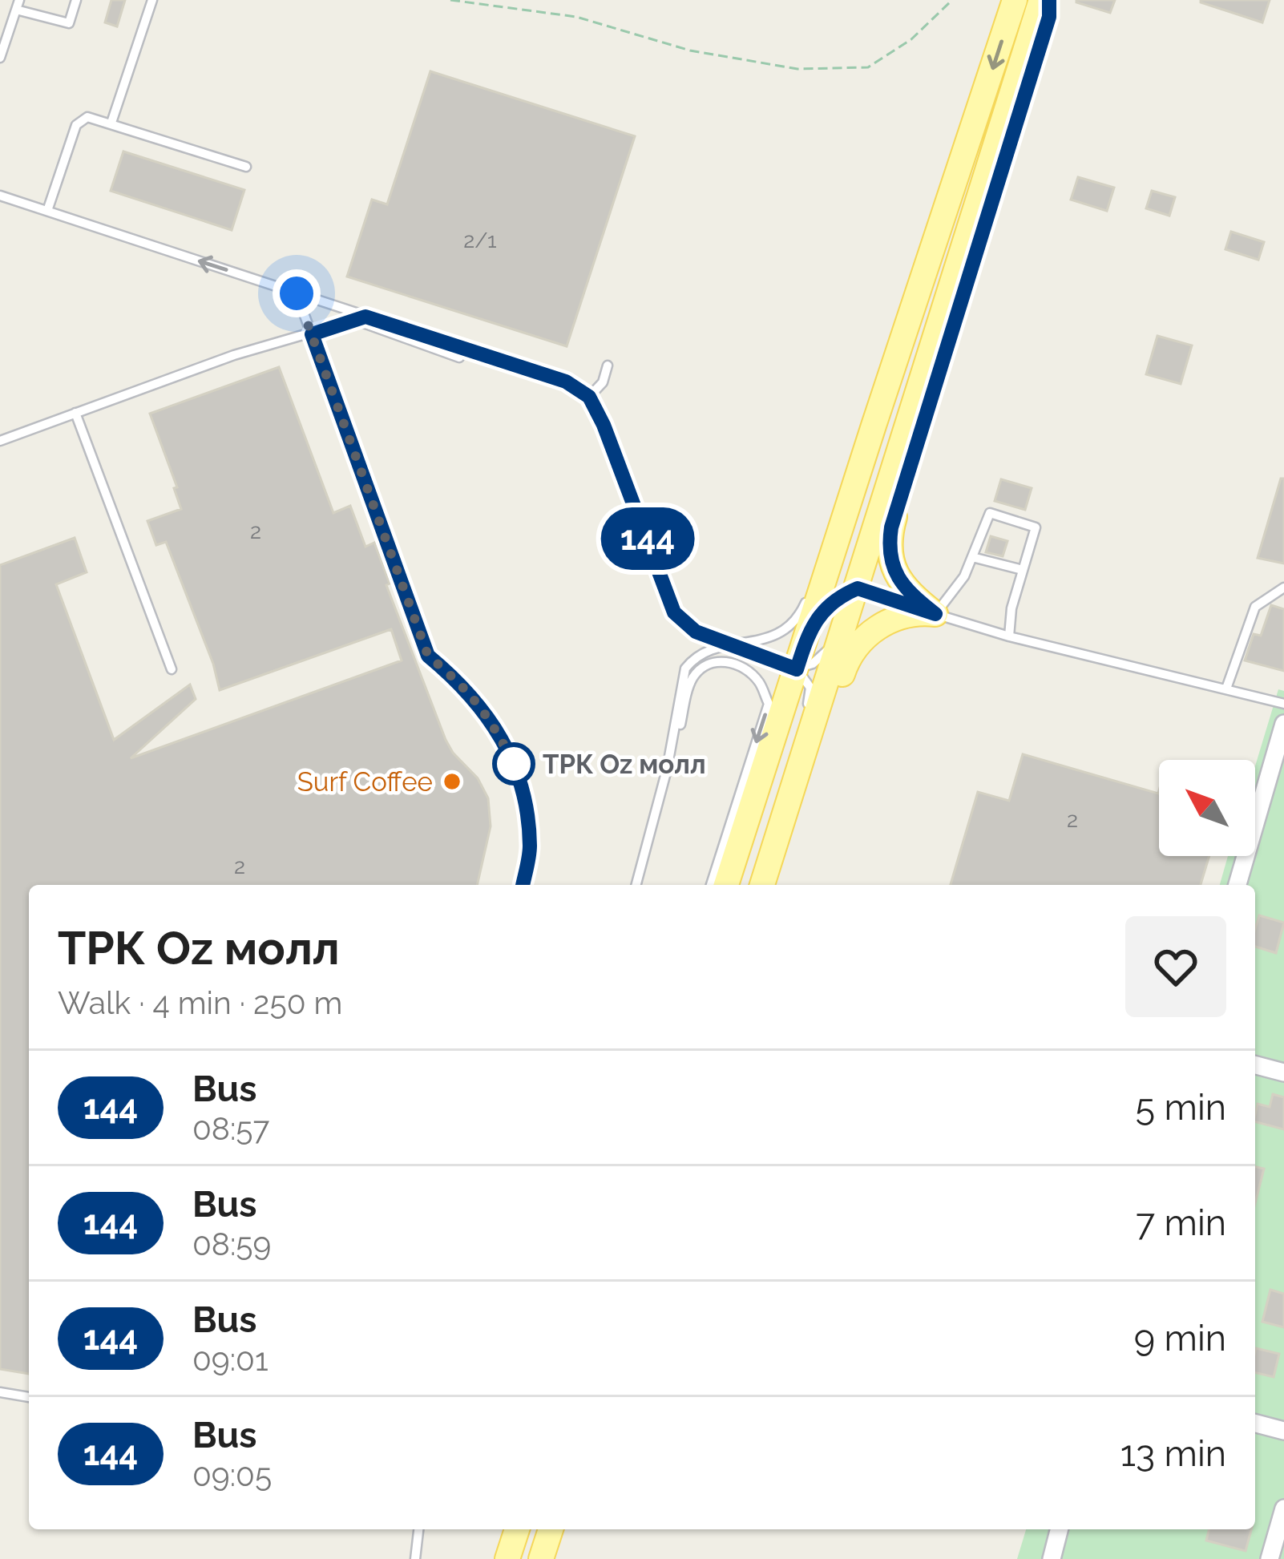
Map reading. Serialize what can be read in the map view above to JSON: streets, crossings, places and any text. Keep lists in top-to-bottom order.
{
  "places": ["ТРК Oz молл", "Surf Coffee"],
  "lines": ["bus line 144"],
  "house_numbers": [
    "2/1",
    "2",
    "2",
    "2"
  ],
  "north": "top left",
  "page": {
    "on_map": "144",
    "heading": ["ТРК Oz молл", "Walk · 4 min · 250 m"],
    "list": [
      {
        "mark": "144",
        "name": "Bus",
        "note": "08:57",
        "value": "5 min"
      },
      {
        "mark": "144",
        "name": "Bus",
        "note": "08:59",
        "value": "7 min"
      },
      {
        "mark": "144",
        "name": "Bus",
        "note": "09:01",
        "value": "9 min"
      },
      {
        "mark": "144",
        "name": "Bus",
        "note": "09:05",
        "value": "13 min"
      }
    ]
  }
}
